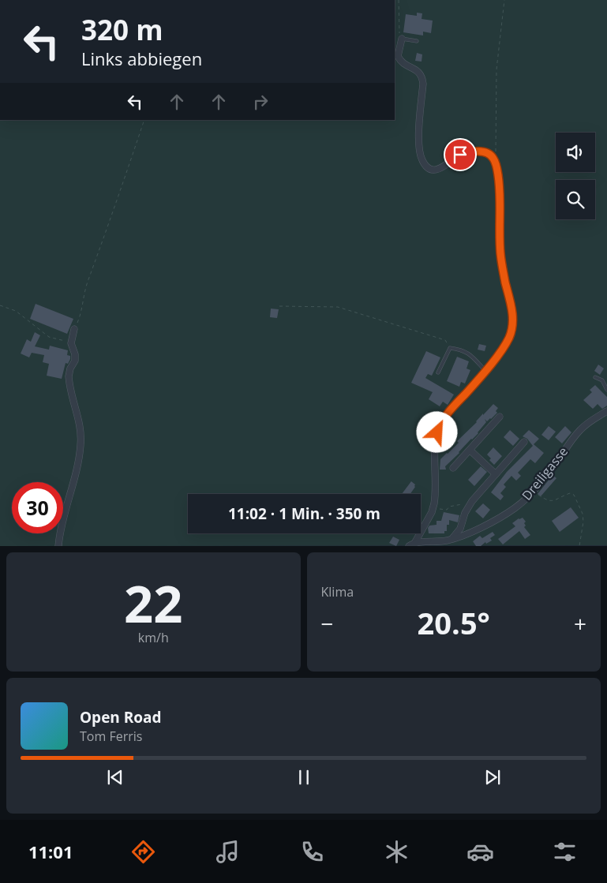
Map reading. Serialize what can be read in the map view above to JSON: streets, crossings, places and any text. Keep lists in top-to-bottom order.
{
  "streets": {
    "street": ["Dreiligasse"]
  },
  "page": {
    "turn": ["320 m", "Links abbiegen"],
    "limit": "30",
    "trip": "11:02 · 1 Min. · 350 m",
    "tile": [
      ["22", "km/h"],
      "Klima"
    ],
    "heat": ["−", "20.5°", "+"],
    "song": ["Open Road", "Tom Ferris"],
    "tabs": "11:01"
  }
}
